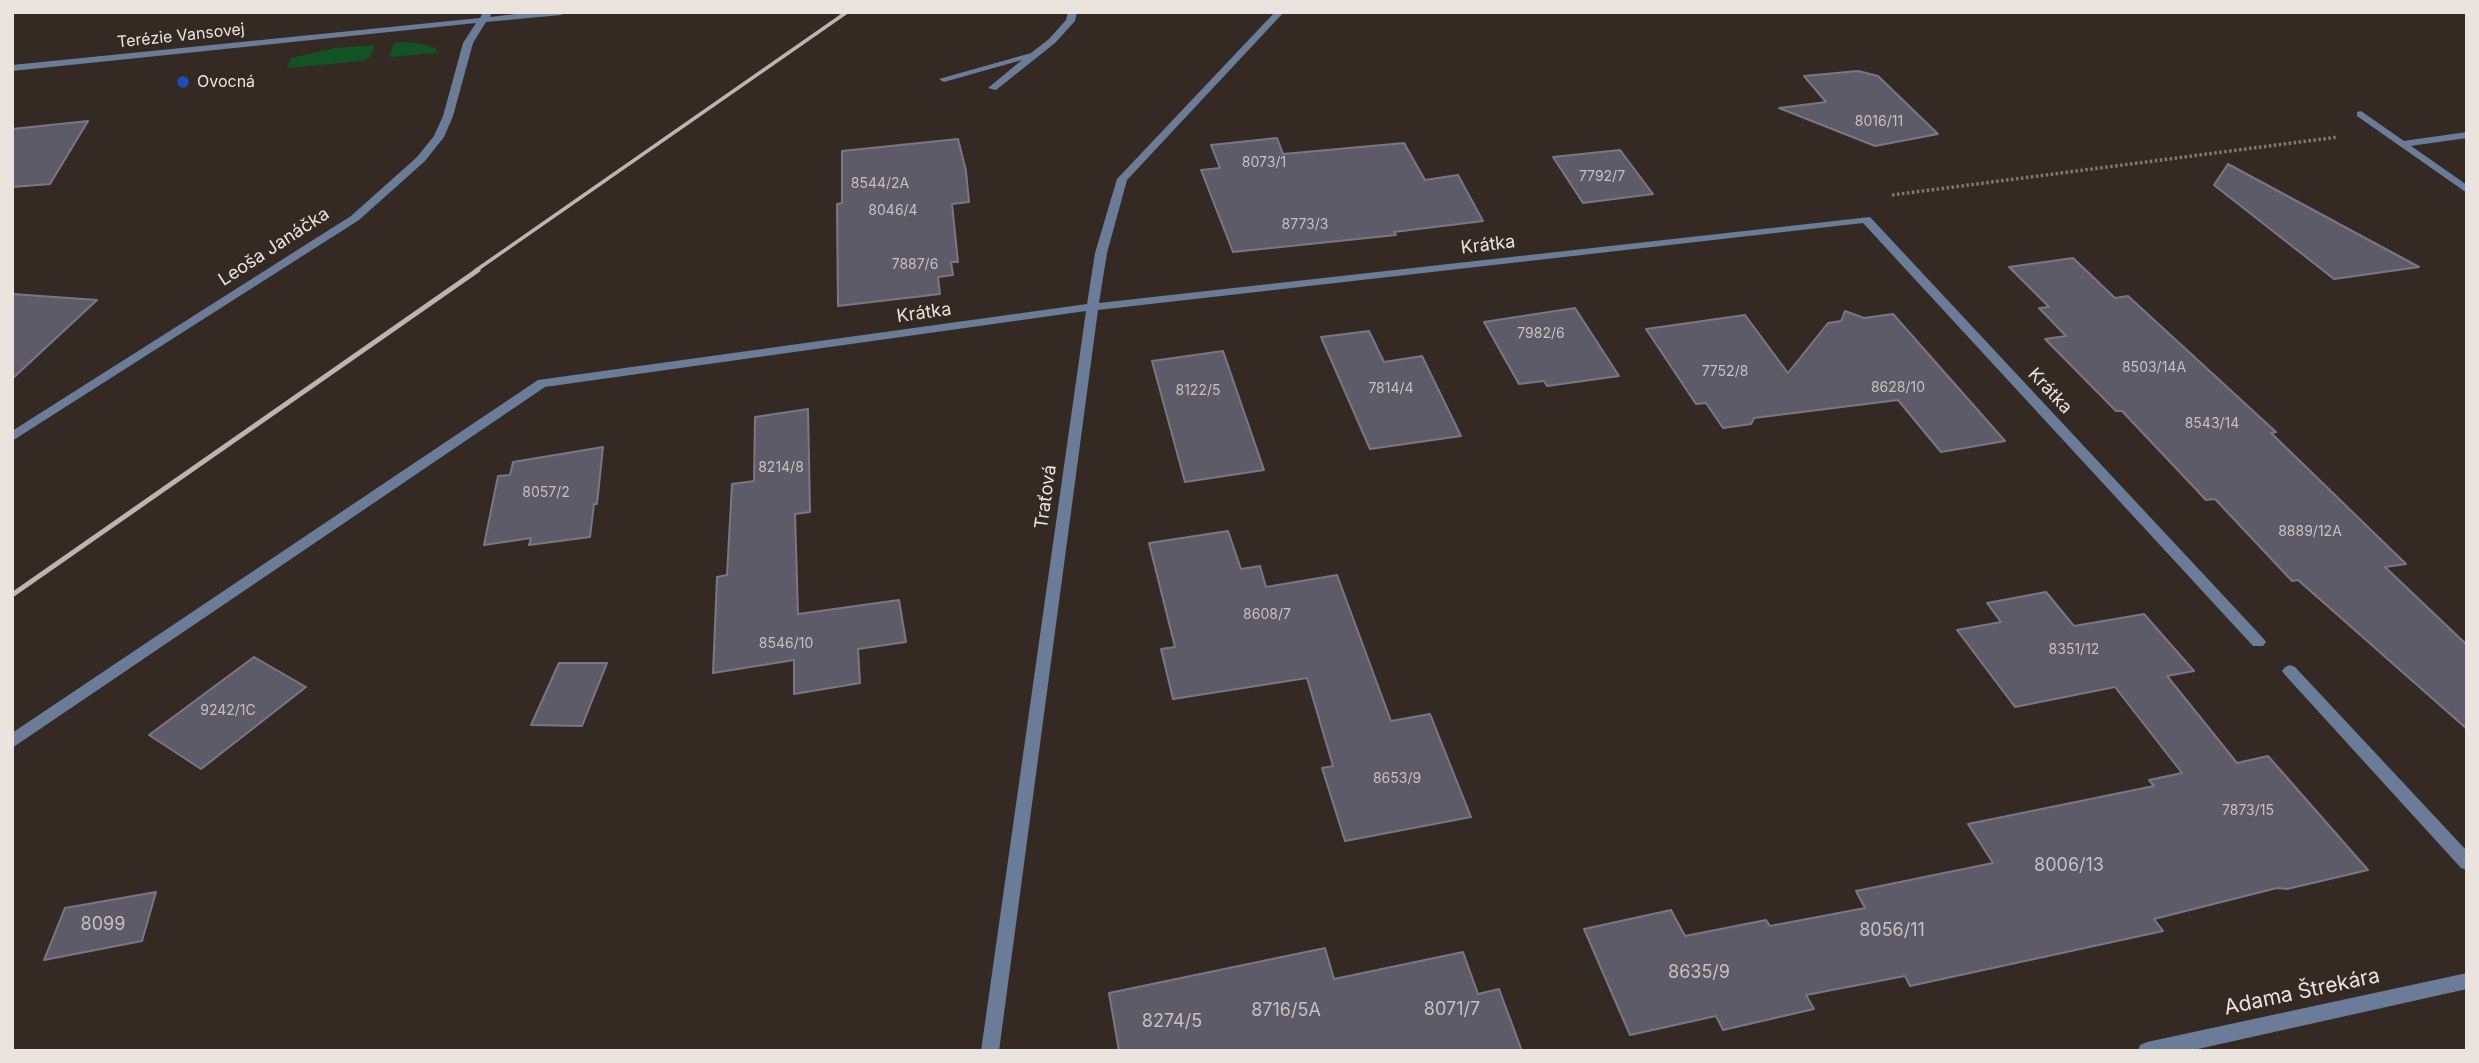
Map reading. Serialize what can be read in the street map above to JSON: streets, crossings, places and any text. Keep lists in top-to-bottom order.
{
  "streets": {
    "street": [
      "Terézie Vansovej",
      "Krátka",
      "Leoša Janáčka",
      "Traťová",
      "Adama Štrekára"
    ]
  },
  "crossings": [
    ["Terézie Vansovej", "Leoša Janáčka"],
    ["Krátka", "Traťová"]
  ],
  "places": ["Ovocná"],
  "house_numbers": [
    "8016/11",
    "8073/1",
    "7792/7",
    "8544/2A",
    "8046/4",
    "8773/3",
    "7887/6",
    "7982/6",
    "8503/14A",
    "7752/8",
    "8628/10",
    "7814/4",
    "8122/5",
    "8543/14",
    "8214/8",
    "8057/2",
    "8889/12A",
    "8608/7",
    "8546/10",
    "8351/12",
    "9242/1C",
    "8653/9",
    "7873/15",
    "8006/13",
    "8099",
    "8056/11",
    "8635/9",
    "8071/7",
    "8716/5A",
    "8274/5"
  ]
}
